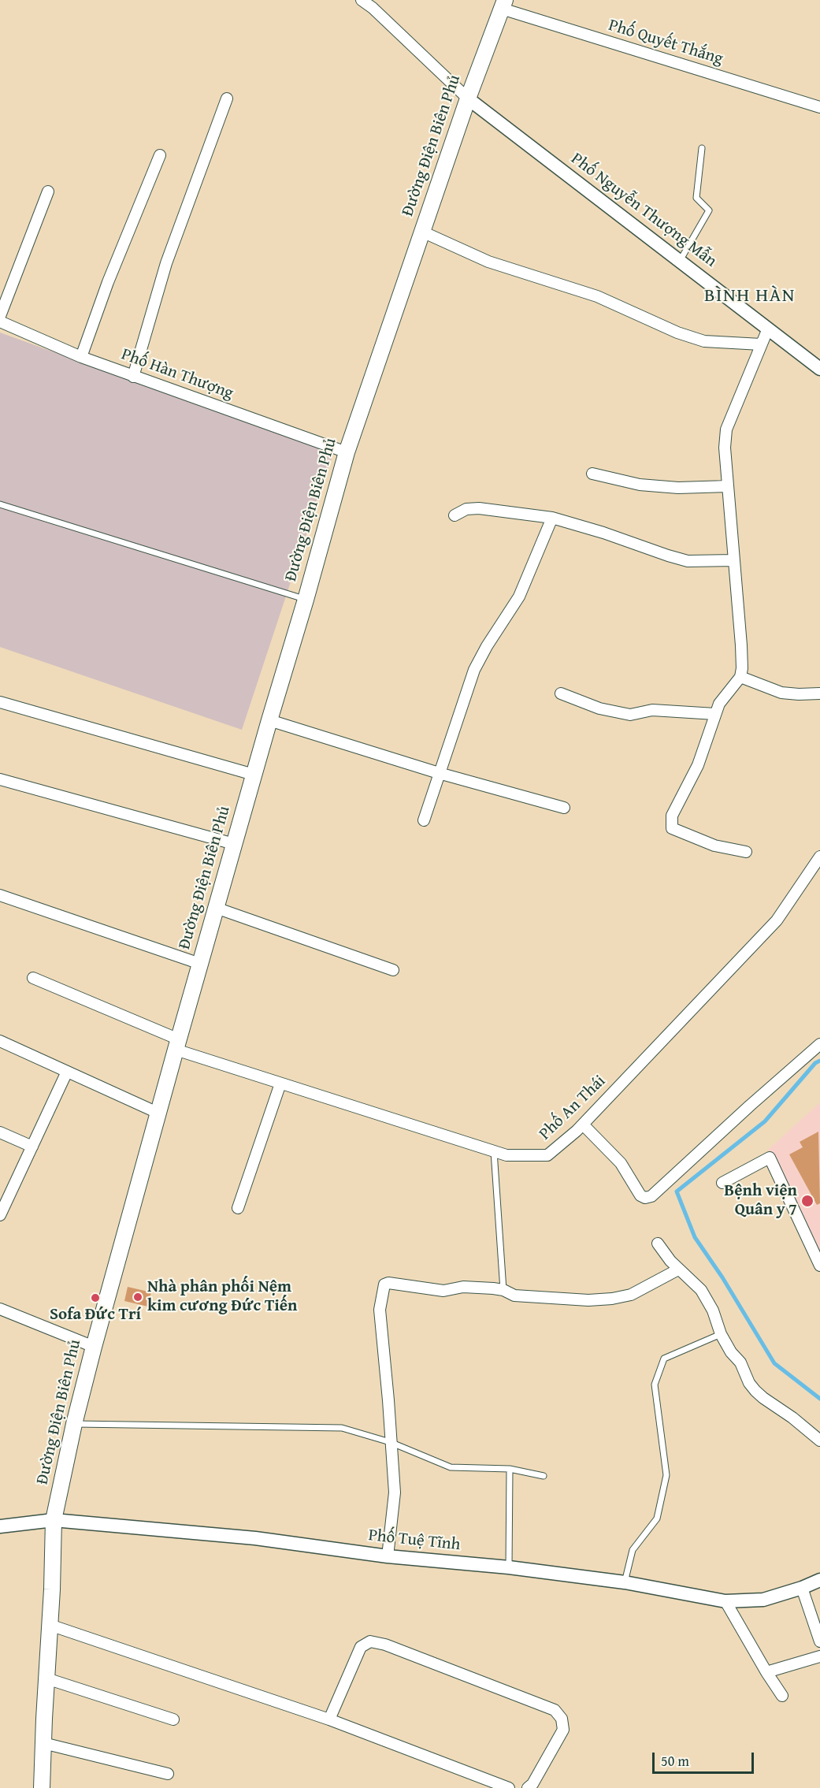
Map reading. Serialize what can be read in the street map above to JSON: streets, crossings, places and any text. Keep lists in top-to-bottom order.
{
  "streets": {
    "main road": ["Đường Điện Biên Phủ"],
    "street": [
      "Phố Quyết Thắng",
      "Phố Nguyễn Thượng Mẫn",
      "Phố Hàn Thượng",
      "Phố An Thái",
      "Phố Tuệ Tĩnh"
    ]
  },
  "crossings": [
    ["Phố Quyết Thắng", "Đường Điện Biên Phủ"],
    ["Đường Điện Biên Phủ", "Phố Nguyễn Thượng Mẫn"],
    ["Đường Điện Biên Phủ", "Phố Hàn Thượng"],
    ["Đường Điện Biên Phủ", "Phố An Thái"],
    ["Đường Điện Biên Phủ", "Phố Tuệ Tĩnh"]
  ],
  "districts": ["BÌNH HÀN"],
  "places": ["Bệnh viện Quân y 7", "Nhà phân phối Nệm kim cương Đức Tiến", "Sofa Đức Trí"],
  "scale_bar": "50 m"
}
